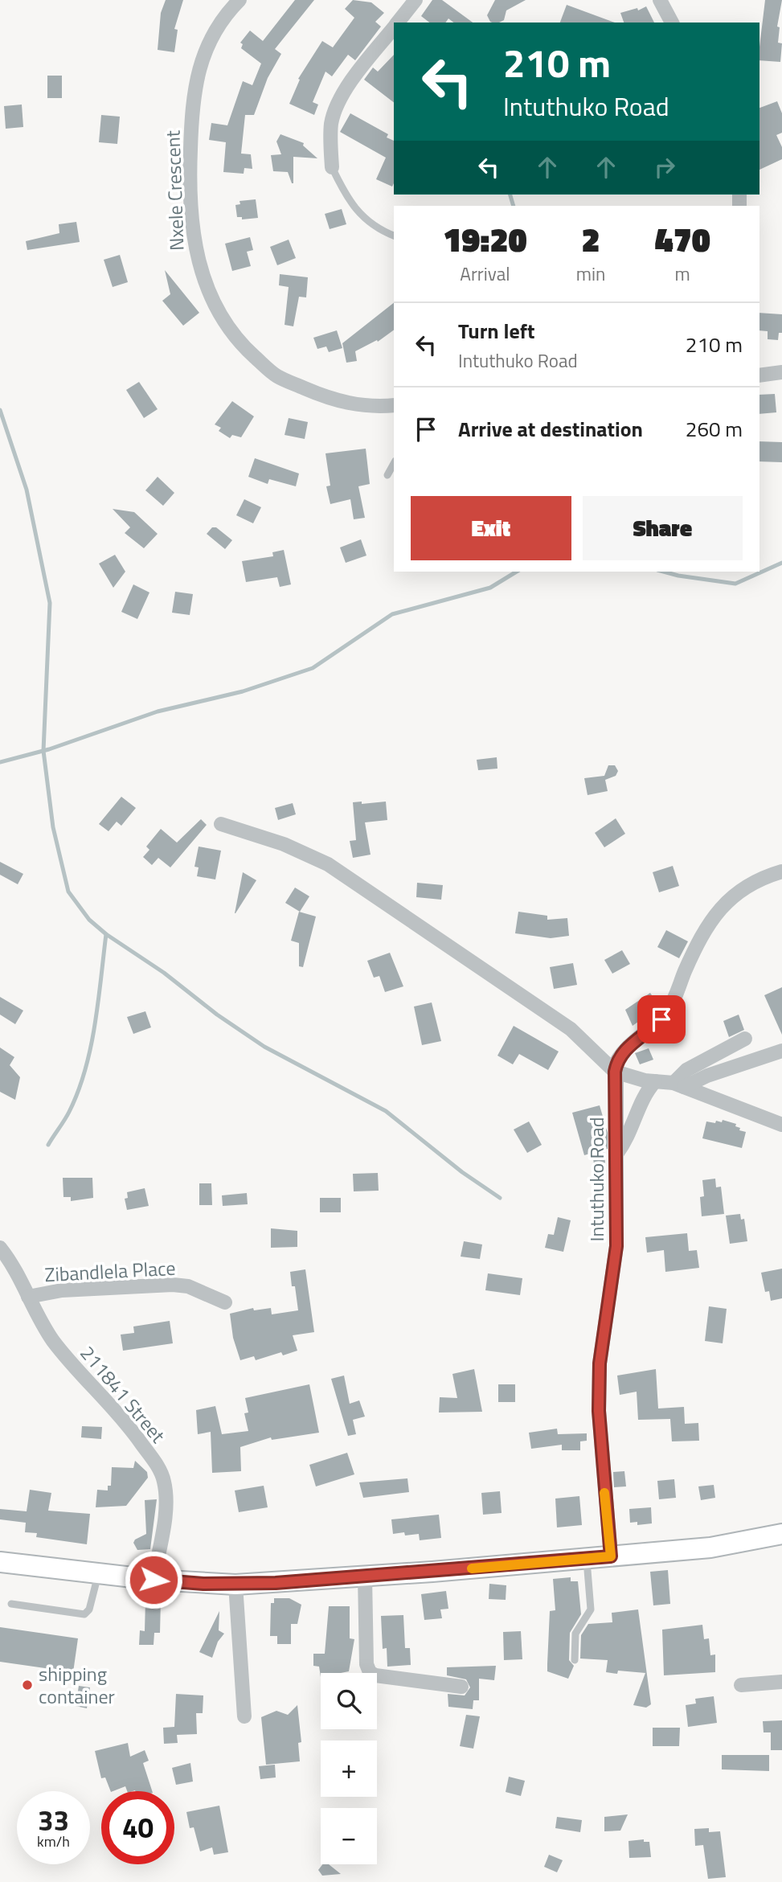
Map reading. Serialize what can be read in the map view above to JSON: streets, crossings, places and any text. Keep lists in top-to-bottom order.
{
  "streets": {
    "street": [
      "Nxele Crescent",
      "Intuthuko Road",
      "Zibandlela Place",
      "211841 Street"
    ]
  },
  "crossings": [
    ["Zibandlela Place", "211841 Street"]
  ],
  "places": ["shipping container"],
  "page": {
    "turn": ["210 m", "Intuthuko Road"],
    "eta": [
      "19:20",
      "Arrival",
      "2",
      "min",
      "470",
      "m"
    ],
    "list": [
      {
        "name": "Turn left",
        "note": "Intuthuko Road",
        "value": "210 m"
      },
      {
        "name": "Arrive at destination",
        "value": "260 m"
      }
    ],
    "buttons": ["Exit", "Share"],
    "map_buttons": ["+", "−"],
    "speed": "33 km/h",
    "limit": "40"
  }
}
